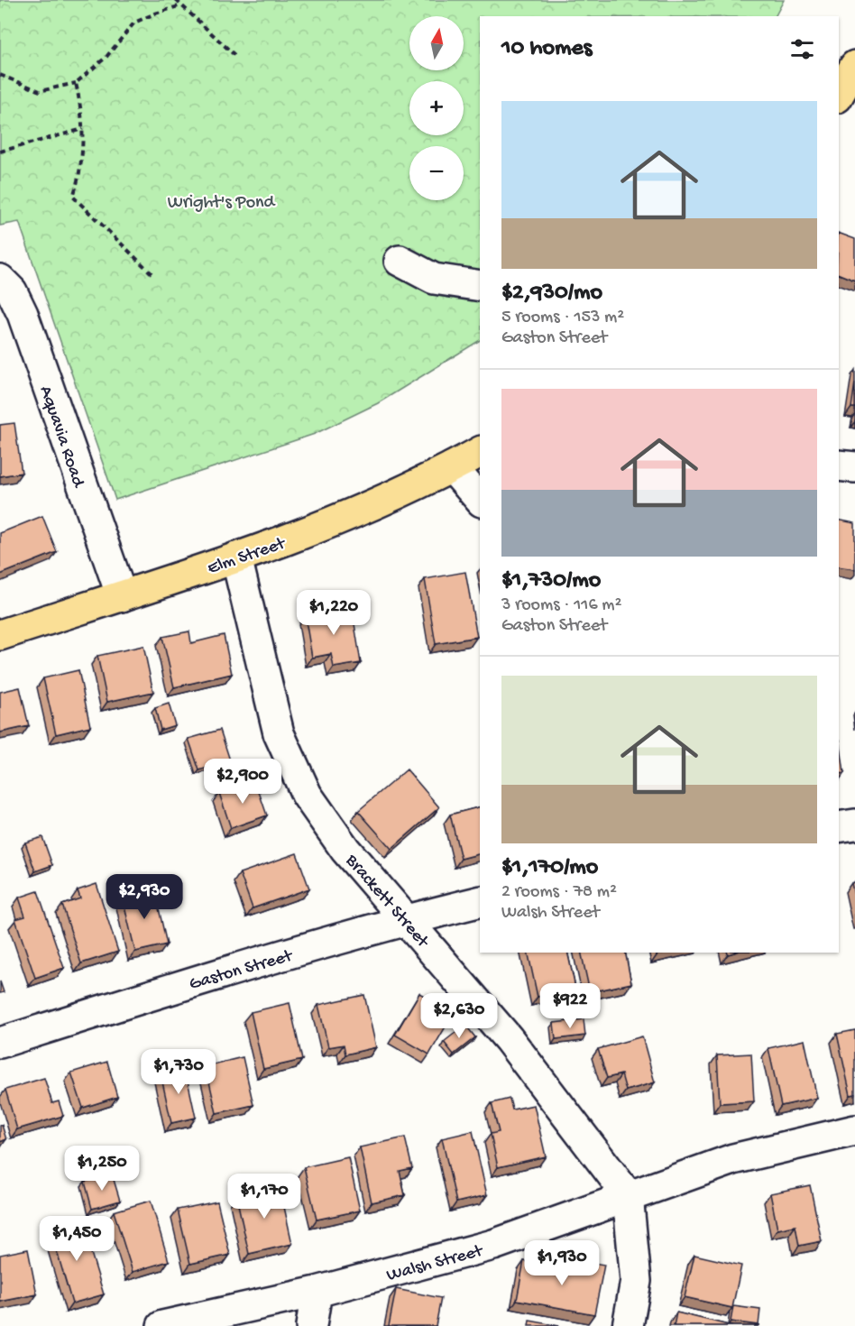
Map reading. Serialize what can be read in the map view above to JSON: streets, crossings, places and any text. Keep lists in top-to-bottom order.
{
  "streets": {
    "main road": ["Elm Street"],
    "street": [
      "Aquavia Road",
      "Brackett Street",
      "Gaston Street",
      "Walsh Street"
    ]
  },
  "crossings": [
    ["Aquavia Road", "Elm Street"],
    ["Elm Street", "Brackett Street"],
    ["Brackett Street", "Gaston Street"],
    ["Brackett Street", "Walsh Street"]
  ],
  "parks": ["Wright's Pond"],
  "north": "top",
  "page": {
    "map_buttons": ["+", "−"],
    "heading": "10 homes",
    "list": [
      {
        "name": "$2,930/mo",
        "note": "5 rooms · 153 m² · Gaston Street"
      },
      {
        "name": "$1,730/mo",
        "note": "3 rooms · 116 m² · Gaston Street"
      },
      {
        "name": "$1,170/mo",
        "note": "2 rooms · 78 m² · Walsh Street"
      }
    ],
    "price": [
      "$1,220",
      "$2,900",
      "$2,930",
      "$922",
      "$2,630",
      "$1,730",
      "$1,250",
      "$1,170",
      "$1,450",
      "$1,930"
    ]
  }
}
